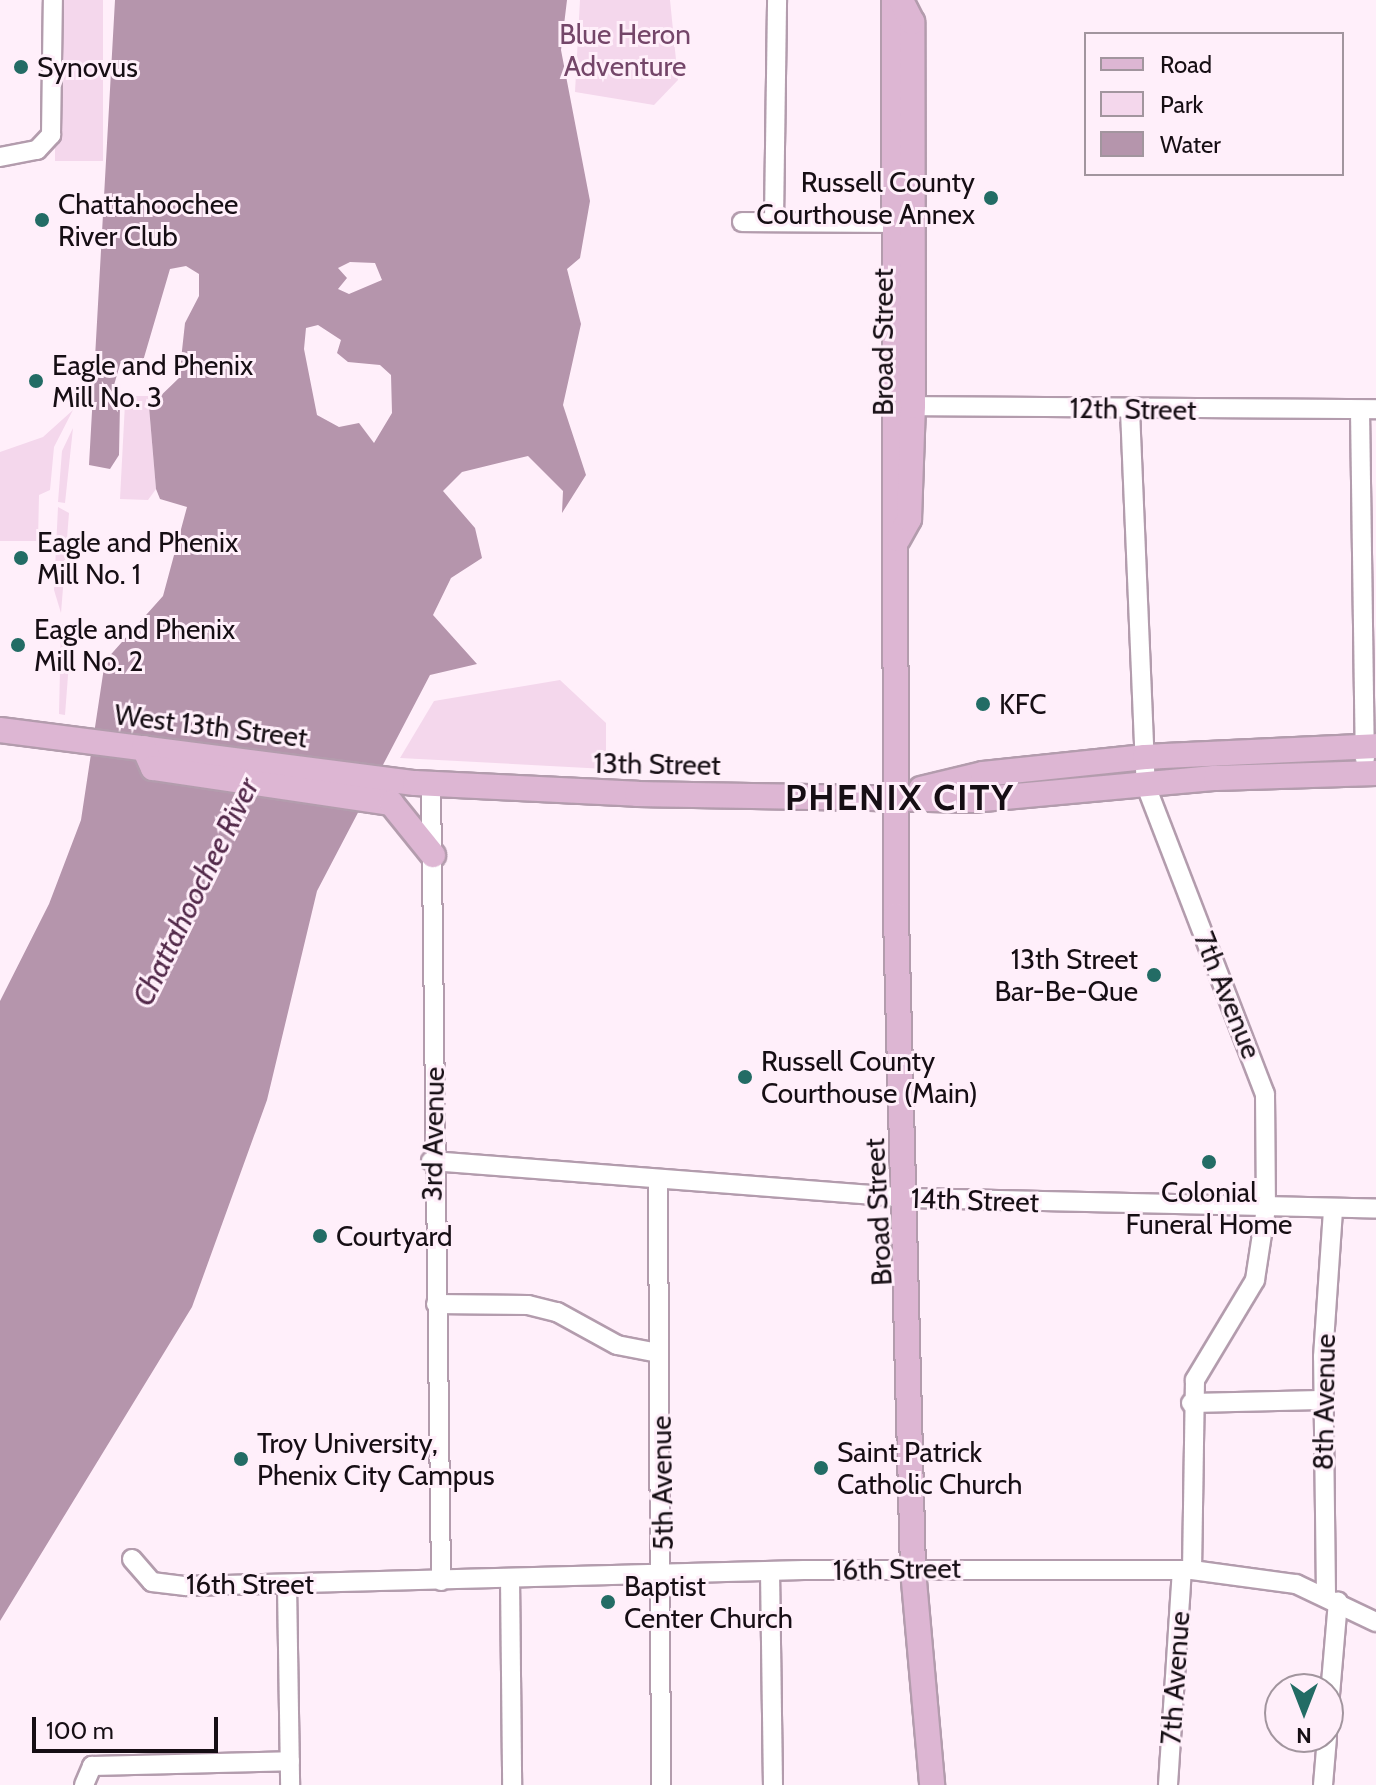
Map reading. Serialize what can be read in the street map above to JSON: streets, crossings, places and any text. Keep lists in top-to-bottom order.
{
  "streets": {
    "main road": ["Broad Street", "West 13th Street", "13th Street"],
    "street": [
      "12th Street",
      "7th Avenue",
      "3rd Avenue",
      "14th Street",
      "8th Avenue",
      "5th Avenue",
      "16th Street"
    ]
  },
  "crossings": [
    ["Broad Street", "12th Street"],
    ["Broad Street", "13th Street"],
    ["Broad Street", "14th Street"],
    ["Broad Street", "16th Street"],
    ["12th Street", "7th Avenue"],
    ["West 13th Street", "13th Street"],
    ["West 13th Street", "3rd Avenue"],
    ["13th Street", "7th Avenue"],
    ["13th Street", "3rd Avenue"],
    ["7th Avenue", "14th Street"],
    ["7th Avenue", "16th Street"],
    ["3rd Avenue", "14th Street"],
    ["3rd Avenue", "16th Street"],
    ["14th Street", "8th Avenue"],
    ["14th Street", "5th Avenue"],
    ["8th Avenue", "16th Street"],
    ["5th Avenue", "16th Street"]
  ],
  "districts": ["PHENIX CITY"],
  "water": ["Chattahoochee River"],
  "parks": ["Blue Heron Adventure"],
  "places": [
    "Synovus",
    "Russell County Courthouse Annex",
    "Chattahoochee River Club",
    "Eagle and Phenix Mill No. 3",
    "Eagle and Phenix Mill No. 1",
    "Eagle and Phenix Mill No. 2",
    "KFC",
    "13th Street Bar-Be-Que",
    "Russell County Courthouse (Main)",
    "Colonial Funeral Home",
    "Courtyard",
    "Troy University, Phenix City Campus",
    "Saint Patrick Catholic Church",
    "Baptist Center Church"
  ],
  "legend": ["Road", "Park", "Water"],
  "scale_bar": "100 m",
  "north": "bottom"
}
